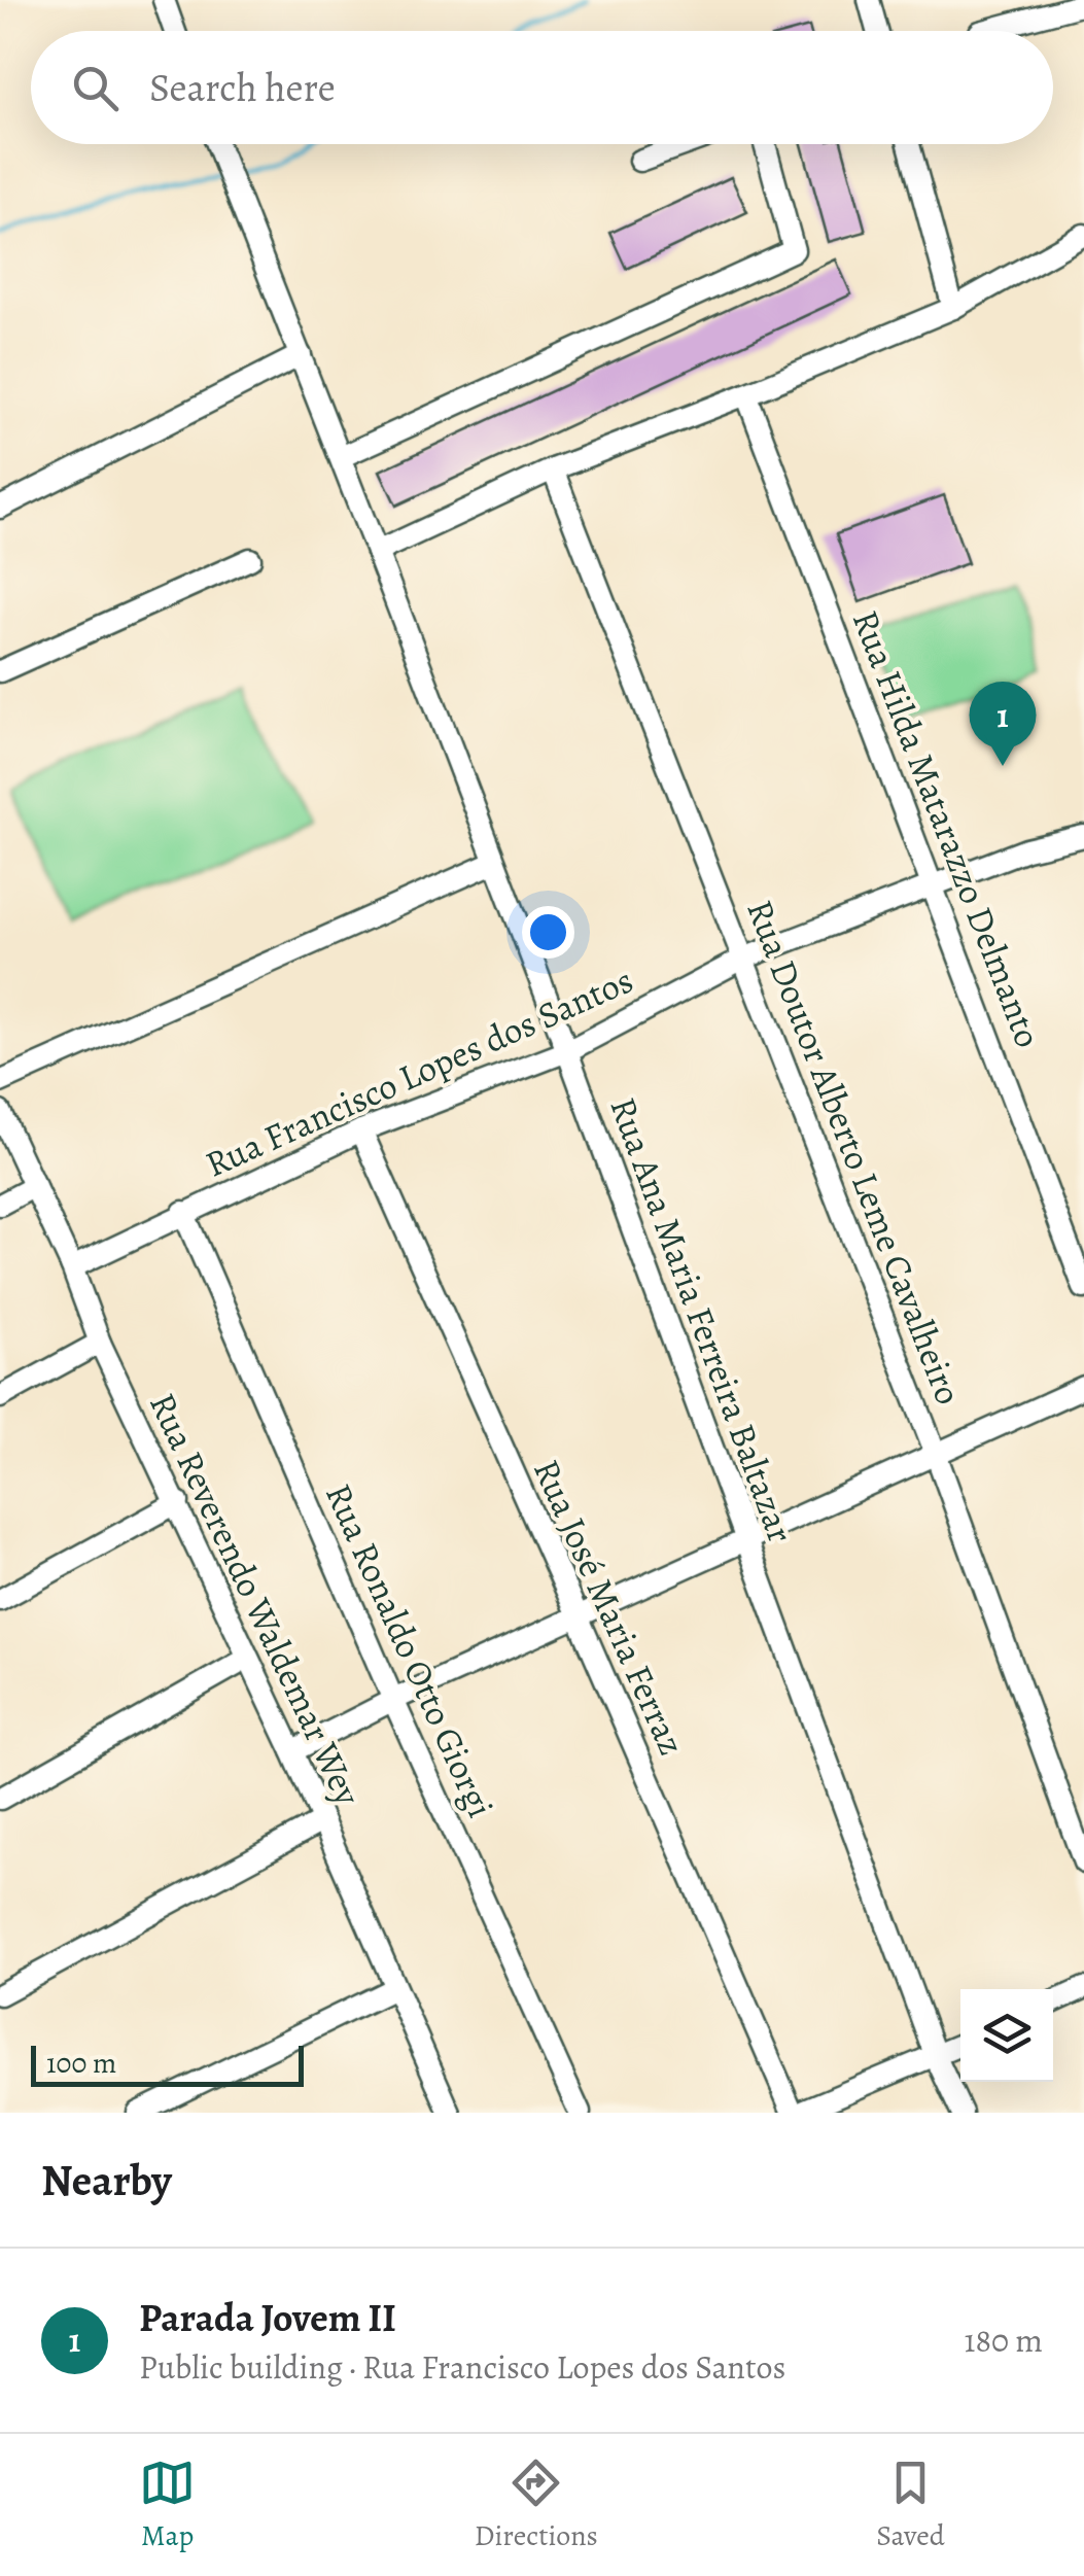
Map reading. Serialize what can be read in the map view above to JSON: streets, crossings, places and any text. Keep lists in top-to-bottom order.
{
  "streets": {
    "street": [
      "Rua Hilda Matarazzo Delmanto",
      "Rua Francisco Lopes dos Santos",
      "Rua Doutor Alberto Leme Cavalheiro",
      "Rua Ana Maria Ferreira Baltazar",
      "Rua Reverendo Waldemar Wey",
      "Rua José Maria Ferraz",
      "Rua Ronaldo Otto Giorgi"
    ]
  },
  "crossings": [
    ["Rua Hilda Matarazzo Delmanto", "Rua Francisco Lopes dos Santos"],
    ["Rua Francisco Lopes dos Santos", "Rua Doutor Alberto Leme Cavalheiro"],
    ["Rua Francisco Lopes dos Santos", "Rua Ana Maria Ferreira Baltazar"],
    ["Rua Francisco Lopes dos Santos", "Rua Reverendo Waldemar Wey"],
    ["Rua Francisco Lopes dos Santos", "Rua José Maria Ferraz"],
    ["Rua Francisco Lopes dos Santos", "Rua Ronaldo Otto Giorgi"]
  ],
  "scale_bar": "100 m",
  "page": {
    "search": "Search here",
    "pins": "1",
    "scale": "100 m",
    "heading": "Nearby",
    "list": [
      {
        "mark": "1",
        "name": "Parada Jovem II",
        "note": "Public building · Rua Francisco Lopes dos Santos",
        "value": "180 m"
      }
    ],
    "nav": ["Map", "Directions", "Saved"]
  }
}
